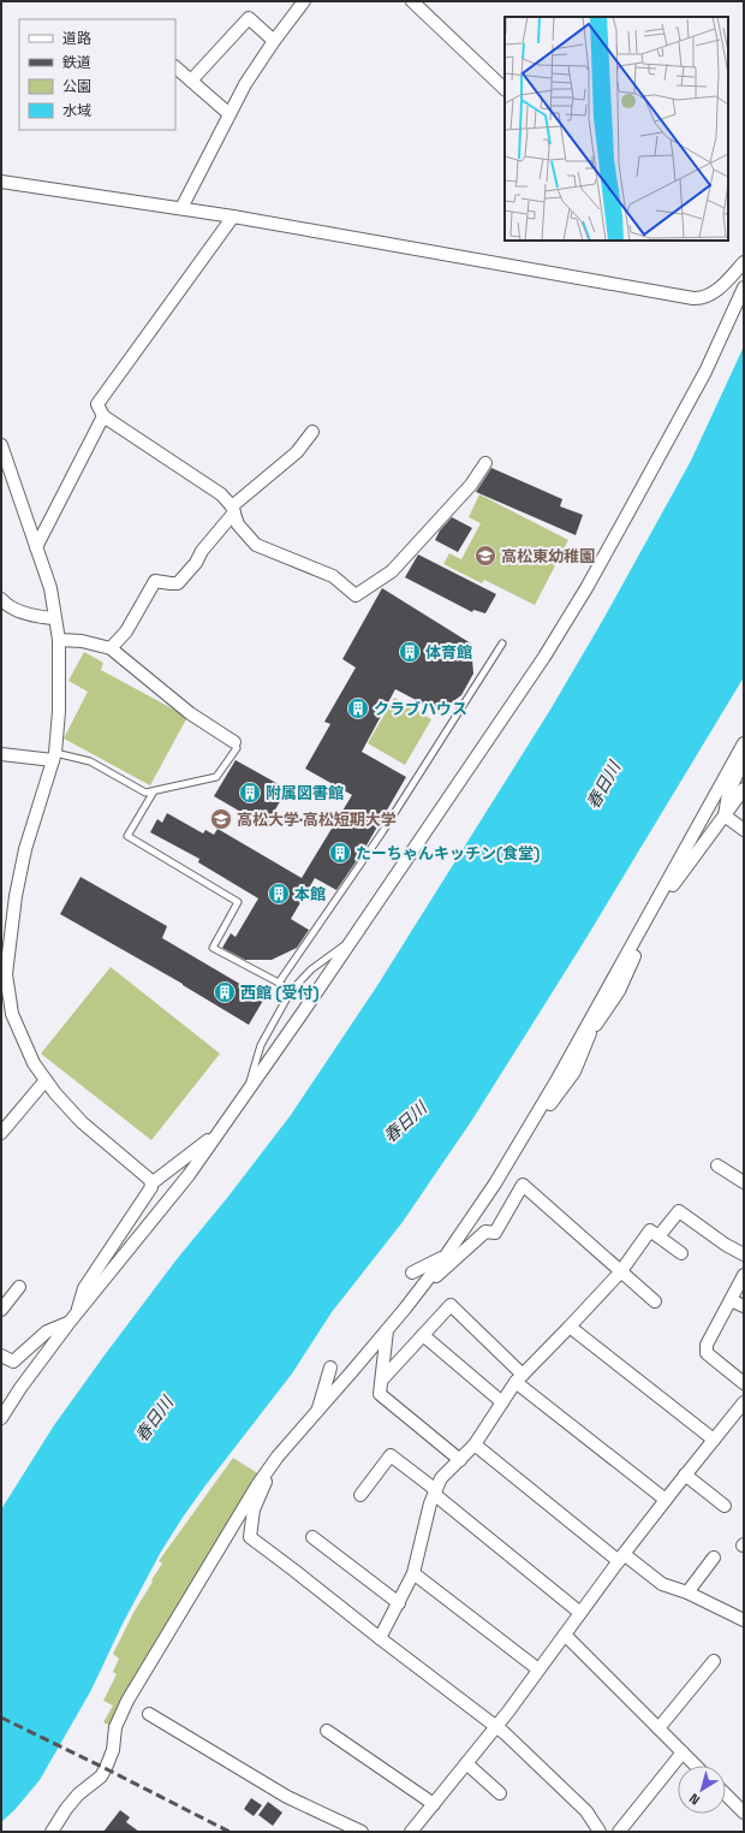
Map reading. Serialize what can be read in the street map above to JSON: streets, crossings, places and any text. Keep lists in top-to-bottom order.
{
  "water": ["春日川"],
  "places": {
    "school or university": ["高松東幼稚園", "高松大学·高松短期大学"],
    "building": [
      "体育館",
      "クラブハウス",
      "附属図書館",
      "たーちゃんキッチン(食堂)",
      "本館",
      "西館 (受付)"
    ]
  },
  "legend": [
    "道路",
    "鉄道",
    "公園",
    "水域"
  ],
  "north": "bottom left"
}
